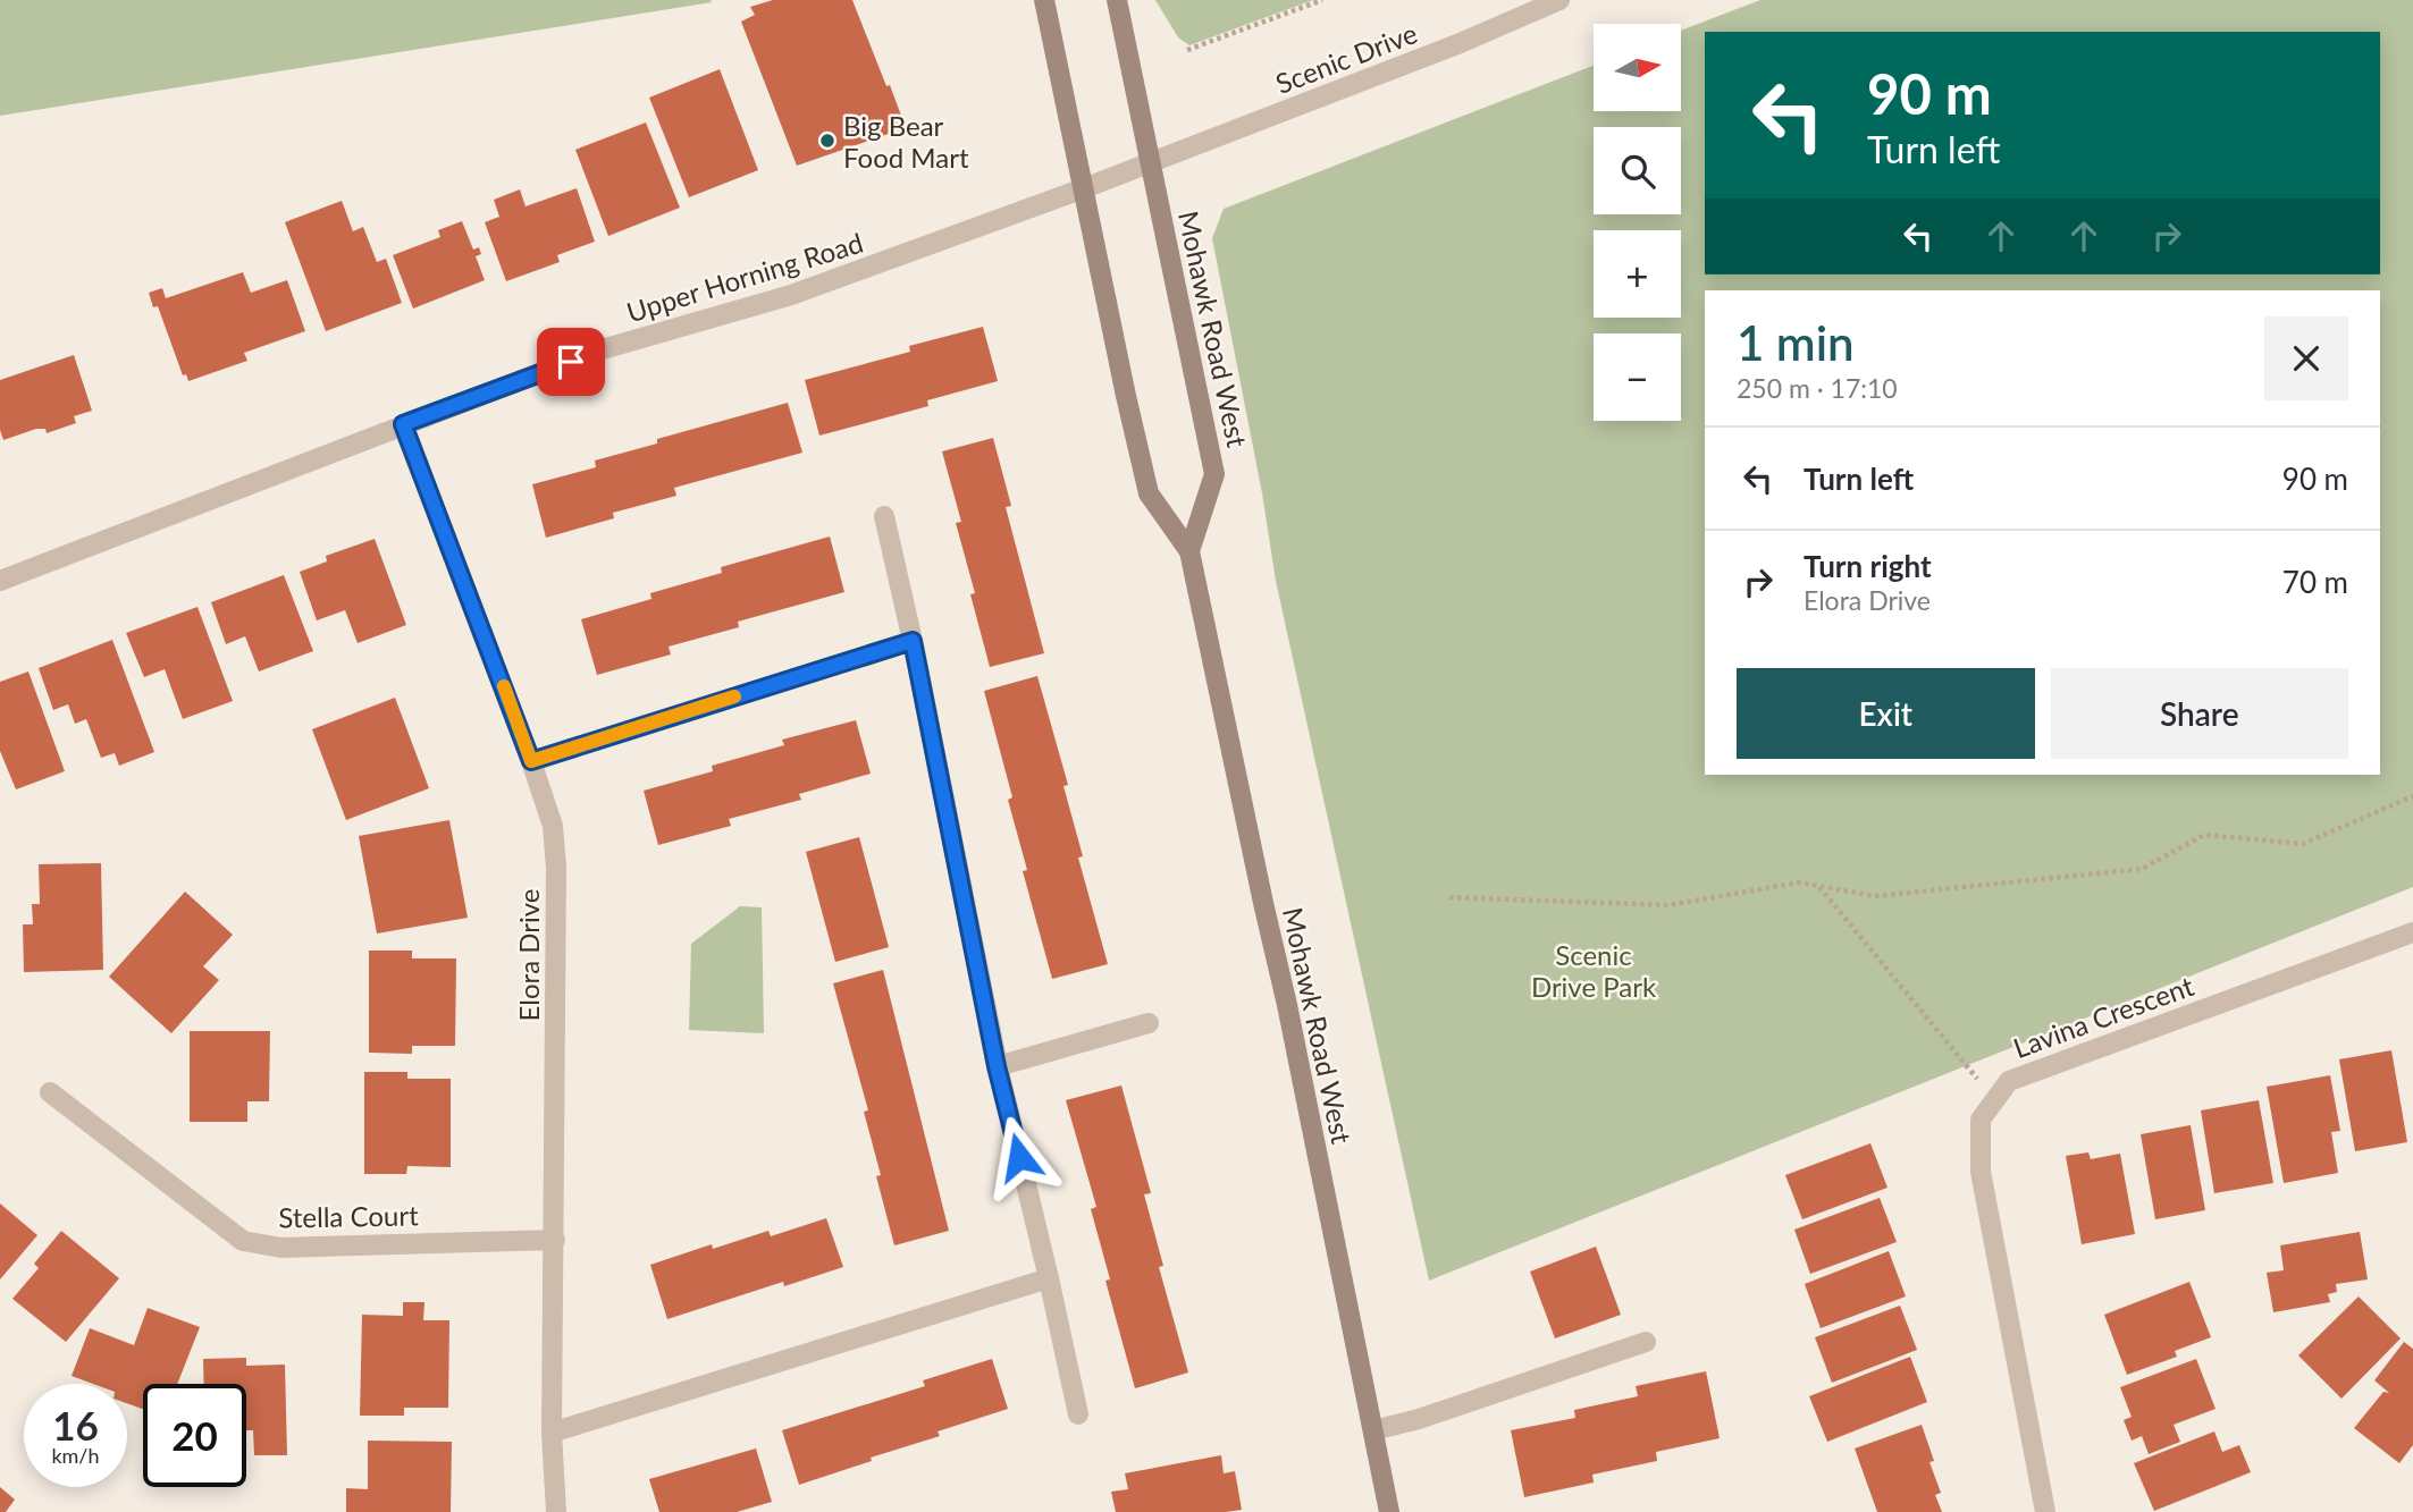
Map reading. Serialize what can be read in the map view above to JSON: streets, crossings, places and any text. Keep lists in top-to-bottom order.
{
  "streets": {
    "main road": ["Mohawk Road West"],
    "street": [
      "Scenic Drive",
      "Upper Horning Road",
      "Elora Drive",
      "Lavina Crescent",
      "Stella Court"
    ]
  },
  "crossings": [
    ["Scenic Drive", "Upper Horning Road"],
    ["Scenic Drive", "Mohawk Road West"],
    ["Upper Horning Road", "Mohawk Road West"],
    ["Upper Horning Road", "Elora Drive"],
    ["Elora Drive", "Stella Court"]
  ],
  "parks": ["Scenic Drive Park"],
  "places": ["Big Bear Food Mart"],
  "north": "right",
  "page": {
    "map_buttons": ["+", "−"],
    "turn": ["90 m", "Turn left"],
    "heading": ["1 min", "250 m · 17:10"],
    "list": [
      {
        "name": "Turn left",
        "value": "90 m"
      },
      {
        "name": "Turn right",
        "note": "Elora Drive",
        "value": "70 m"
      }
    ],
    "buttons": ["Exit", "Share"],
    "speed": "16 km/h",
    "limit": "20"
  }
}
